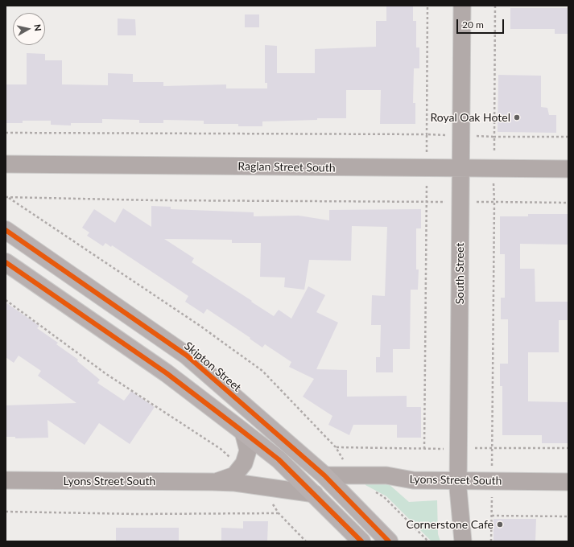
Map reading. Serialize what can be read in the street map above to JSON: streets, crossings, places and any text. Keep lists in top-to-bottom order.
{
  "streets": {
    "highway": ["Skipton Street"],
    "street": ["Raglan Street South", "South Street", "Lyons Street South"]
  },
  "crossings": [
    ["Raglan Street South", "South Street"],
    ["South Street", "Lyons Street South"],
    ["Skipton Street", "Lyons Street South"]
  ],
  "places": ["Royal Oak Hotel", "Cornerstone Cafe"],
  "scale_bar": "20 m",
  "north": "right"
}
